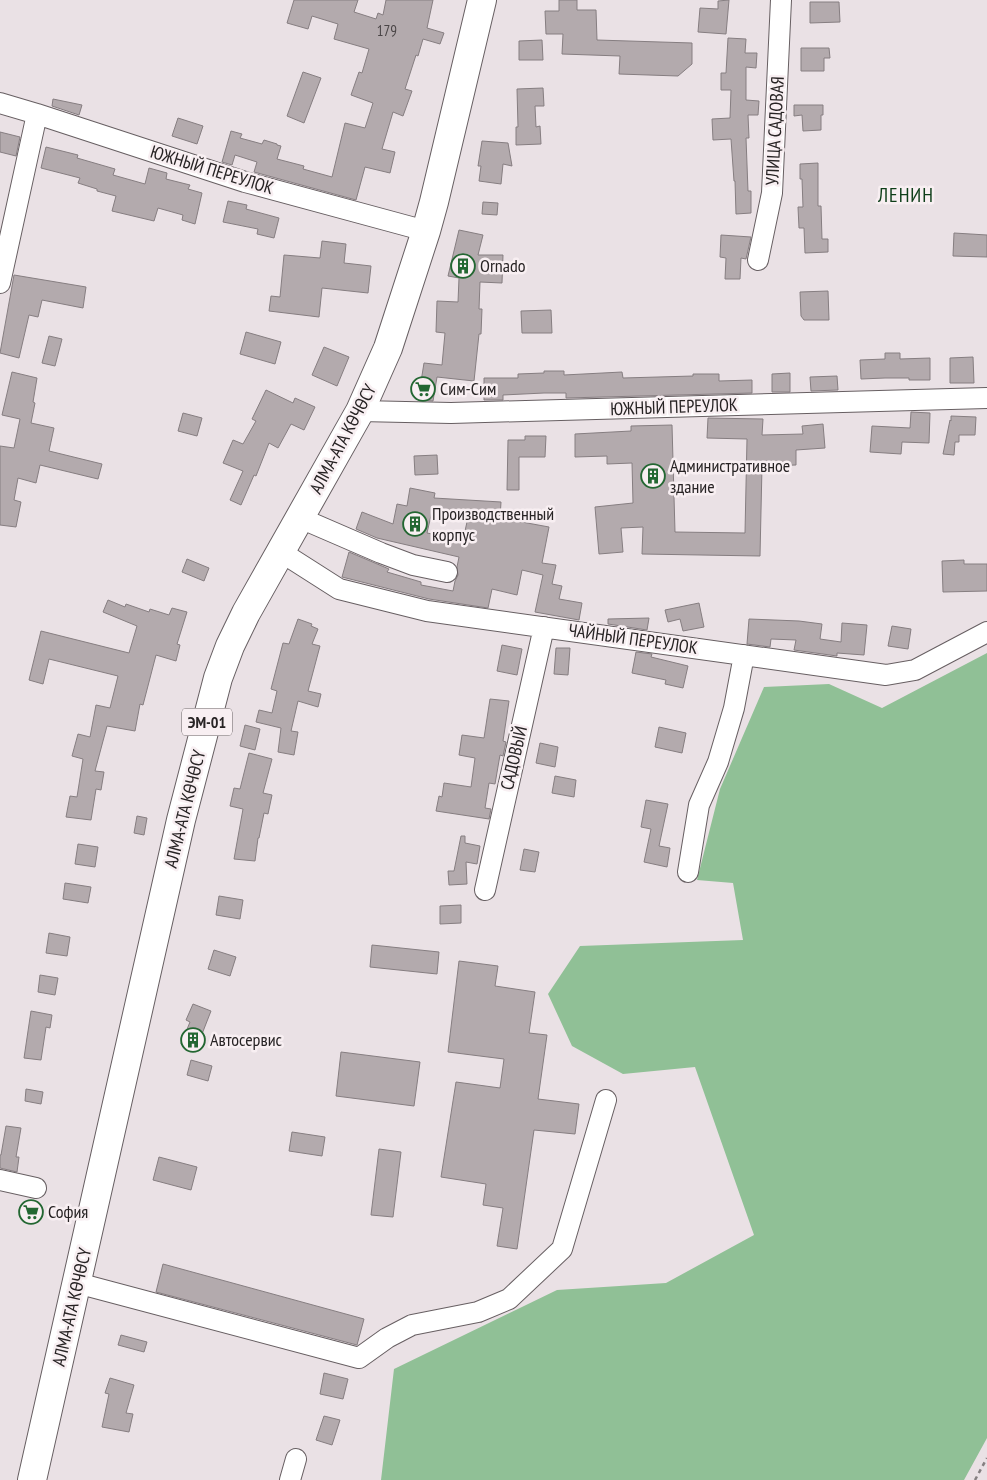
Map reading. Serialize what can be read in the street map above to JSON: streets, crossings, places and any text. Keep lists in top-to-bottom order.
{
  "streets": {
    "highway": ["АЛМА-АТА КӨЧӨСҮ", "ЭМ-01"],
    "street": [
      "УЛИЦА САДОВАЯ",
      "ЮЖНЫЙ ПЕРЕУЛОК",
      "ЧАЙНЫЙ ПЕРЕУЛОК",
      "САДОВЫЙ"
    ]
  },
  "crossings": [
    ["ЮЖНЫЙ ПЕРЕУЛОК", "АЛМА-АТА КӨЧӨСҮ"],
    ["АЛМА-АТА КӨЧӨСҮ", "ЧАЙНЫЙ ПЕРЕУЛОК"],
    ["ЧАЙНЫЙ ПЕРЕУЛОК", "САДОВЫЙ"]
  ],
  "districts": ["ЛЕНИН"],
  "places": {
    "building": [
      "Ornado",
      "Административное здание",
      "Производственный корпус",
      "Автосервис"
    ],
    "supermarket": ["Сим-Сим", "София"]
  },
  "house_numbers": ["179"]
}
